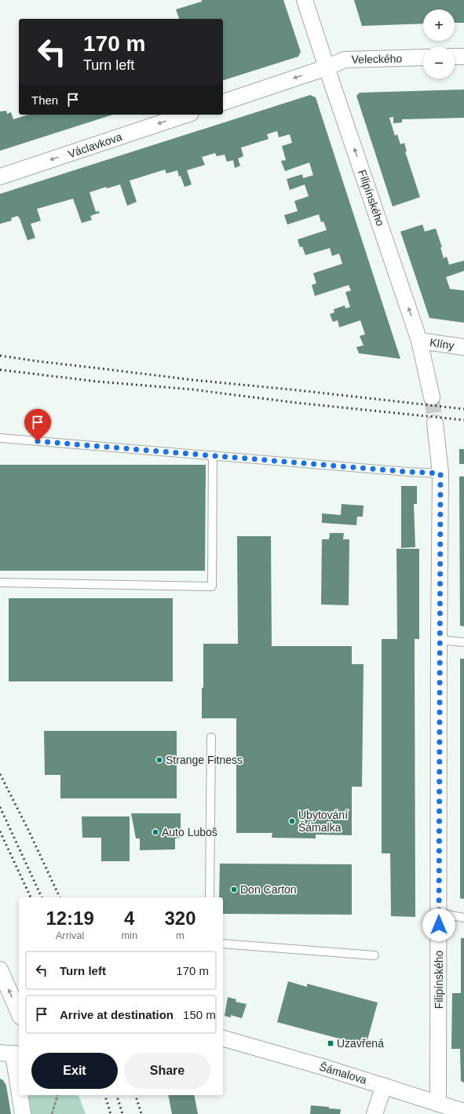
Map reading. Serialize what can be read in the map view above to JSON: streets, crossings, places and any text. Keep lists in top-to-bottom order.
{
  "streets": {
    "street": [
      "Veleckého",
      "Václavkova",
      "Filipínského",
      "Klíny",
      "Šámalova"
    ]
  },
  "crossings": [
    ["Veleckého", "Filipínského"],
    ["Filipínského", "Klíny"],
    ["Filipínského", "Šámalova"]
  ],
  "one_way": ["Václavkova"],
  "places": {
    "other": [
      "Strange Fitness",
      "Ubytování Šámalka",
      "Auto Luboš",
      "Don Carton"
    ],
    "transit": ["Uzavřená"]
  },
  "page": {
    "map_buttons": ["+", "−"],
    "turn": ["170 m", "Turn left"],
    "then": "Then",
    "eta": [
      "12:19",
      "Arrival",
      "4",
      "min",
      "320",
      "m"
    ],
    "list": [
      {
        "name": "Turn left",
        "value": "170 m"
      },
      {
        "name": "Arrive at destination",
        "value": "150 m"
      }
    ],
    "buttons": ["Exit", "Share"]
  }
}
